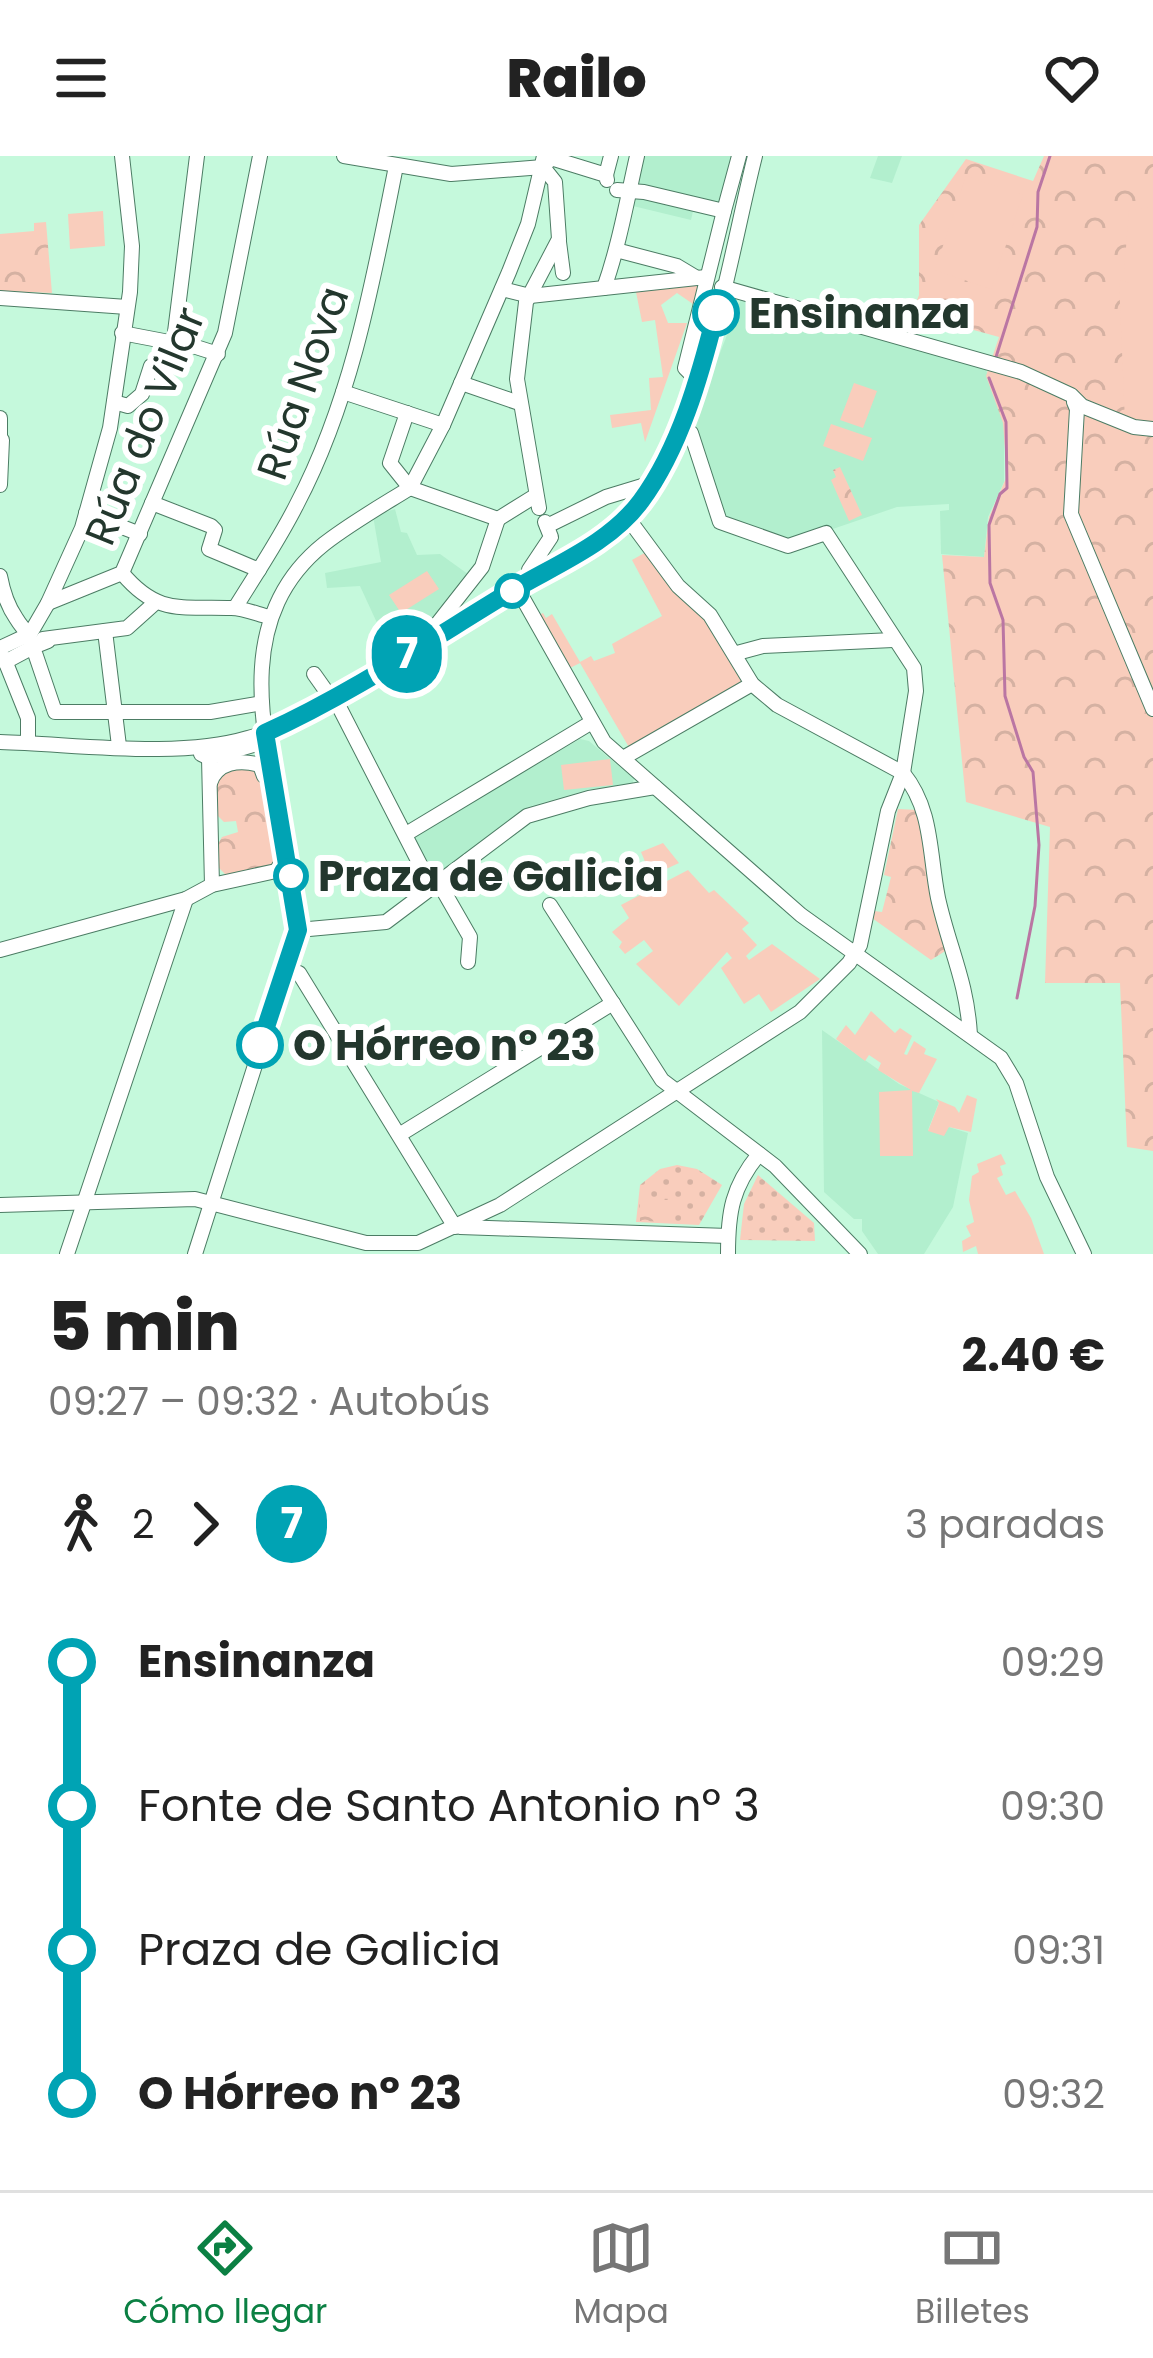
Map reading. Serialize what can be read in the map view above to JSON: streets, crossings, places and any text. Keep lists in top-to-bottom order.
{
  "streets": {
    "street": ["Rúa Nova", "Rúa do Vilar"]
  },
  "places": ["Ensinanza", "Praza de Galicia", "O Hórreo nº 23"],
  "lines": ["bus line 7"],
  "page": {
    "header": "Railo",
    "on_map": "7",
    "heading": ["5 min", "09:27 – 09:32 · Autobús", "2.40 €"],
    "legs": ["2", "7", "3 paradas"],
    "list": [
      {
        "name": "Ensinanza",
        "value": "09:29"
      },
      {
        "name": "Fonte de Santo Antonio nº 3",
        "value": "09:30"
      },
      {
        "name": "Praza de Galicia",
        "value": "09:31"
      },
      {
        "name": "O Hórreo nº 23",
        "value": "09:32"
      }
    ],
    "tabs": ["Cómo llegar", "Mapa", "Billetes"]
  }
}
